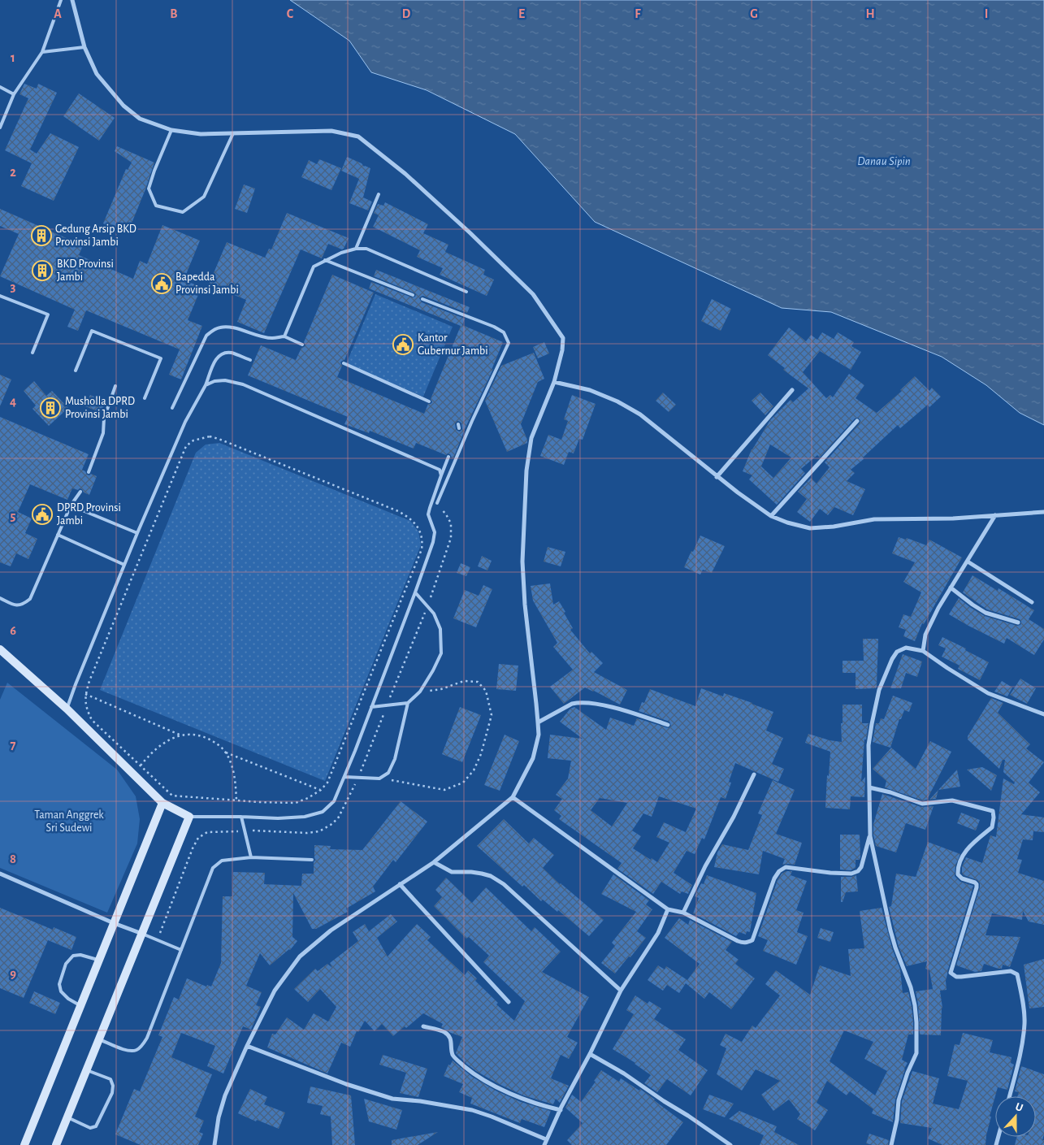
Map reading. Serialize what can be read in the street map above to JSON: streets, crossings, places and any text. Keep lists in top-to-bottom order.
{
  "water": ["Danau Sipin"],
  "parks": ["Taman Anggrek Sri Sudewi"],
  "places": {
    "building": ["Gedung Arsip BKD Provinsi Jambi", "BKD Provinsi Jambi", "Musholla DPRD Provinsi Jambi"],
    "public building": ["Bapedda Provinsi Jambi", "Kantor Gubernur Jambi", "DPRD Provinsi Jambi"]
  },
  "north": "top",
  "grid": {
    "columns": [
      "A",
      "B",
      "C",
      "D",
      "E",
      "F",
      "G",
      "H",
      "I"
    ],
    "rows": [
      "1",
      "2",
      "3",
      "4",
      "5",
      "6",
      "7",
      "8",
      "9"
    ]
  }
}
